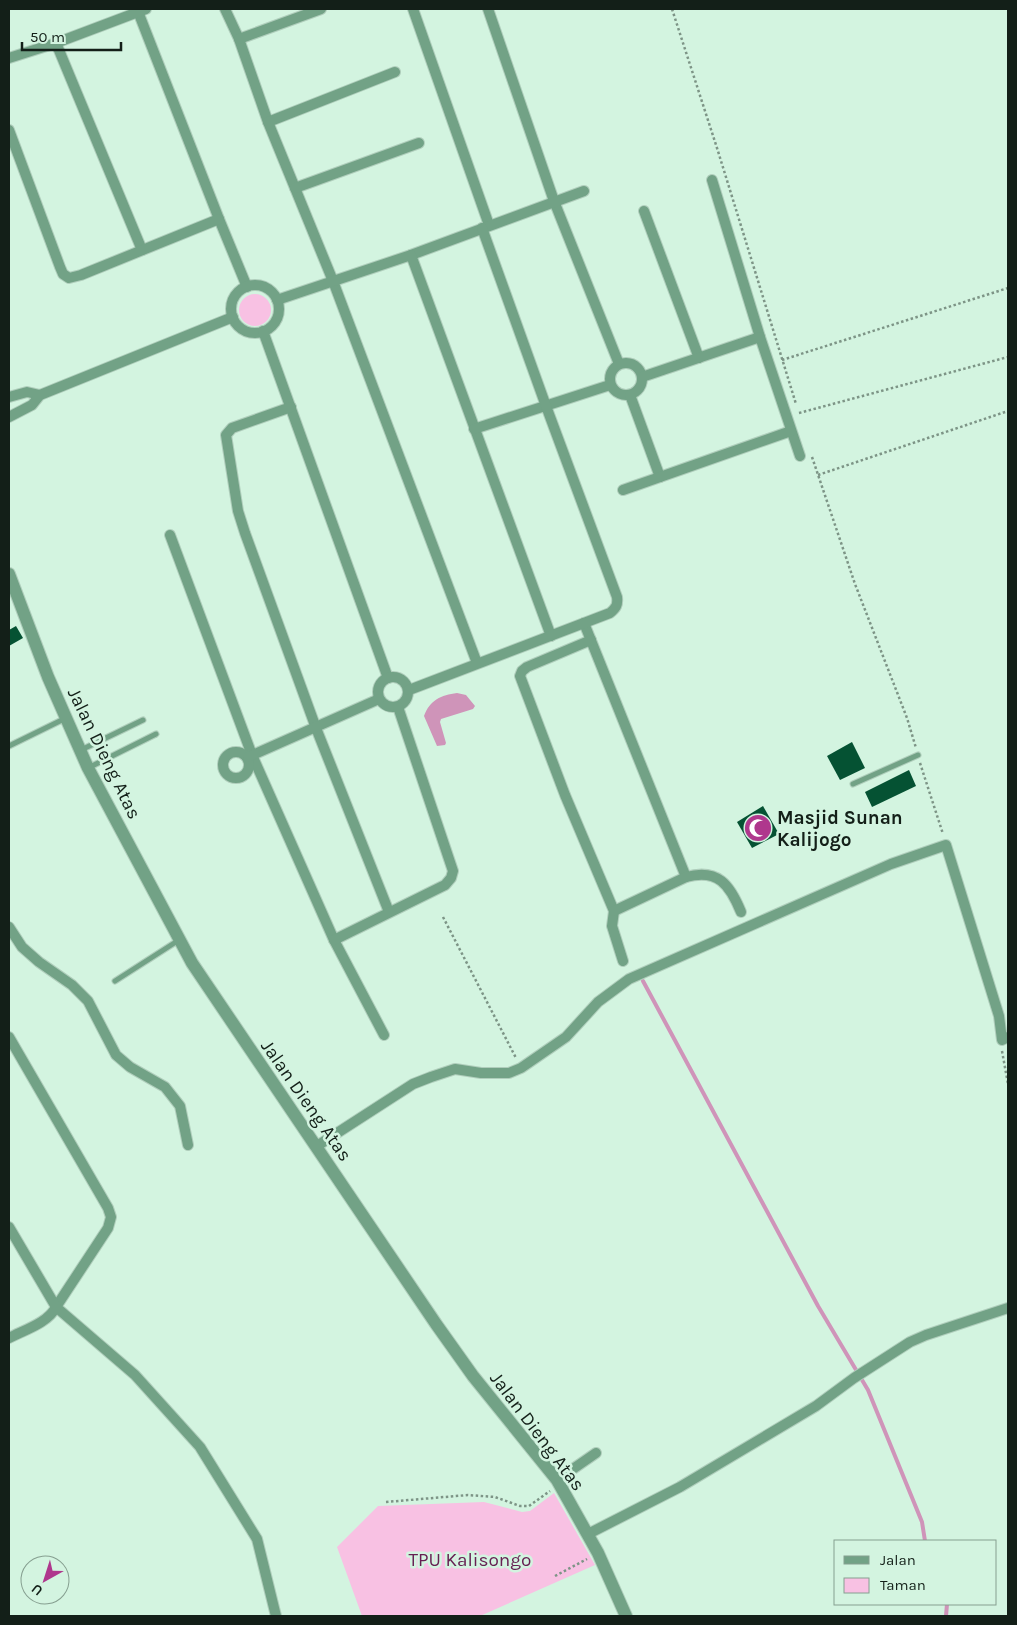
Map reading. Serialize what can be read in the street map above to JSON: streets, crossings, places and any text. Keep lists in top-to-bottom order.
{
  "streets": {
    "street": ["Jalan Dieng Atas"]
  },
  "parks": ["TPU Kalisongo"],
  "places": {
    "mosque": ["Masjid Sunan Kalijogo"]
  },
  "legend": ["Jalan", "Taman"],
  "scale_bar": "50 m",
  "north": "bottom left"
}
